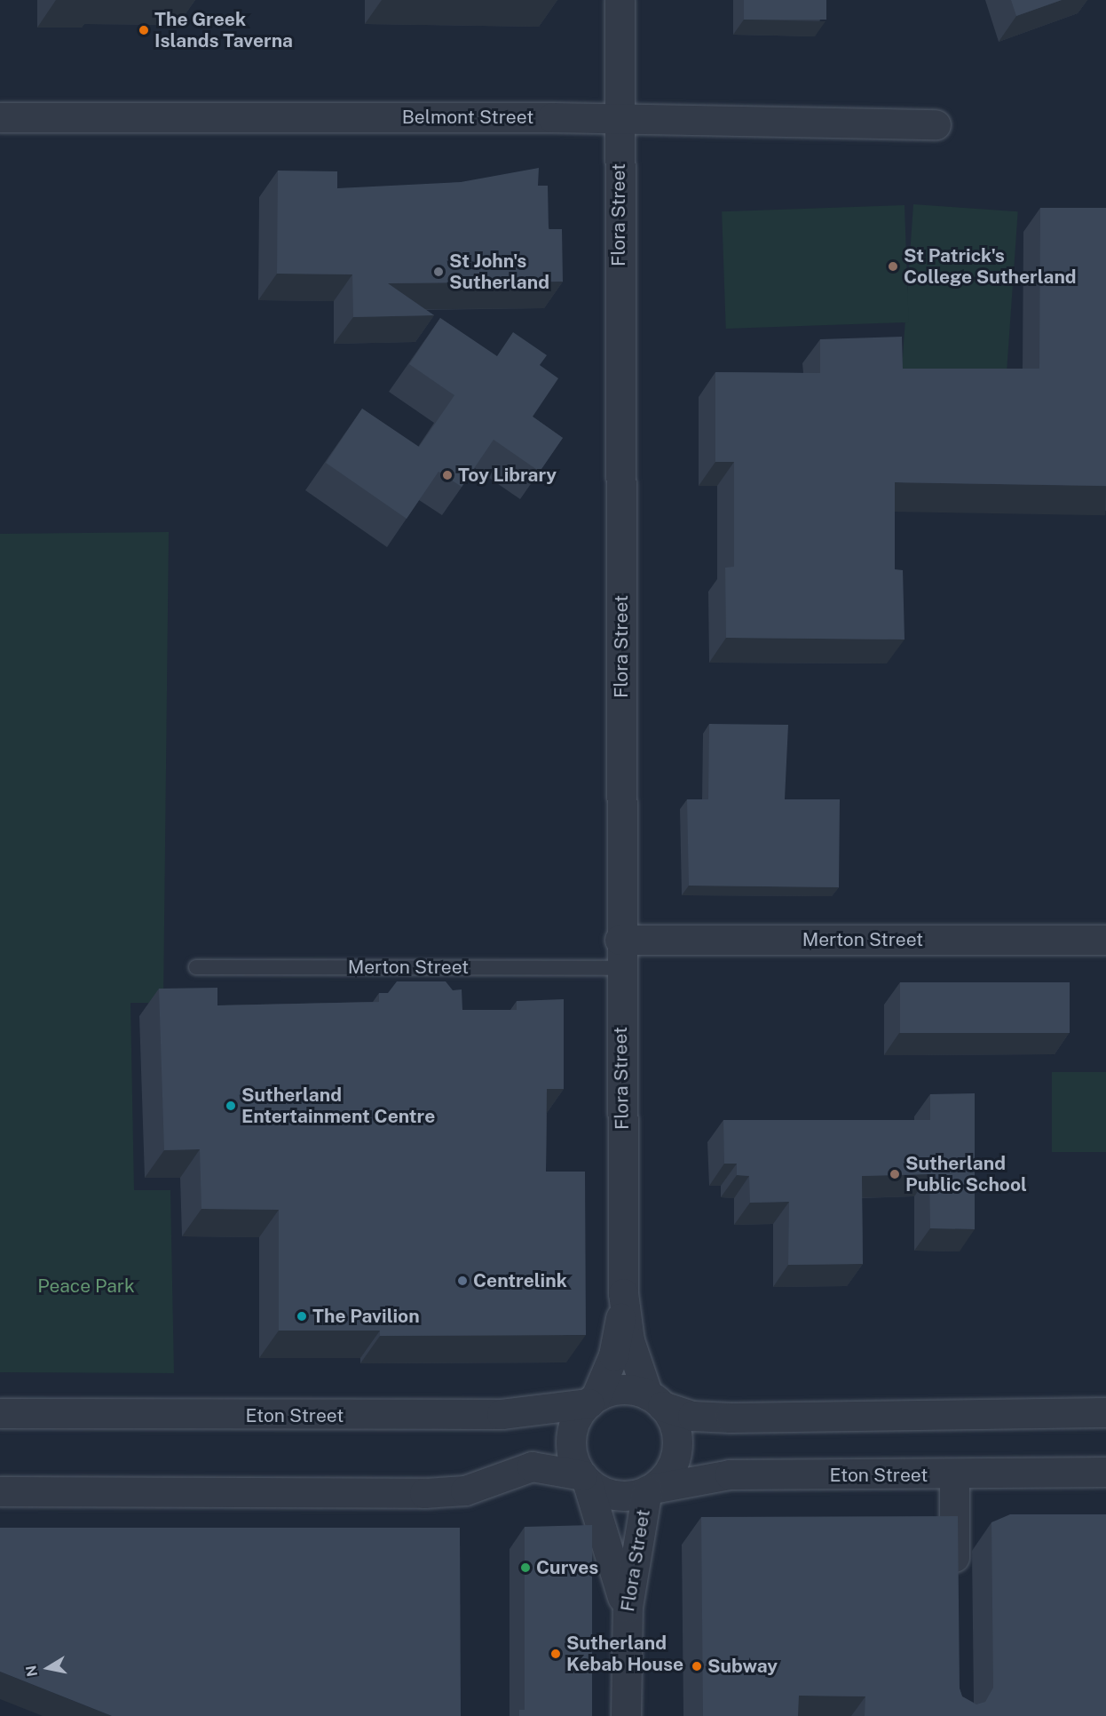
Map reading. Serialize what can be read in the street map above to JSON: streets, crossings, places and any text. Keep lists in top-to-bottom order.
{
  "streets": {
    "street": [
      "Belmont Street",
      "Flora Street",
      "Merton Street",
      "Eton Street"
    ]
  },
  "crossings": [
    ["Belmont Street", "Flora Street"],
    ["Flora Street", "Merton Street"],
    ["Flora Street", "Eton Street"]
  ],
  "parks": ["Peace Park"],
  "places": [
    "The Greek Islands Taverna",
    "St Patrick's College Sutherland",
    "St John's Sutherland",
    "Toy Library",
    "Sutherland Entertainment Centre",
    "Sutherland Public School",
    "Centrelink",
    "The Pavilion",
    "Curves",
    "Sutherland Kebab House",
    "Subway"
  ],
  "north": "left"
}
